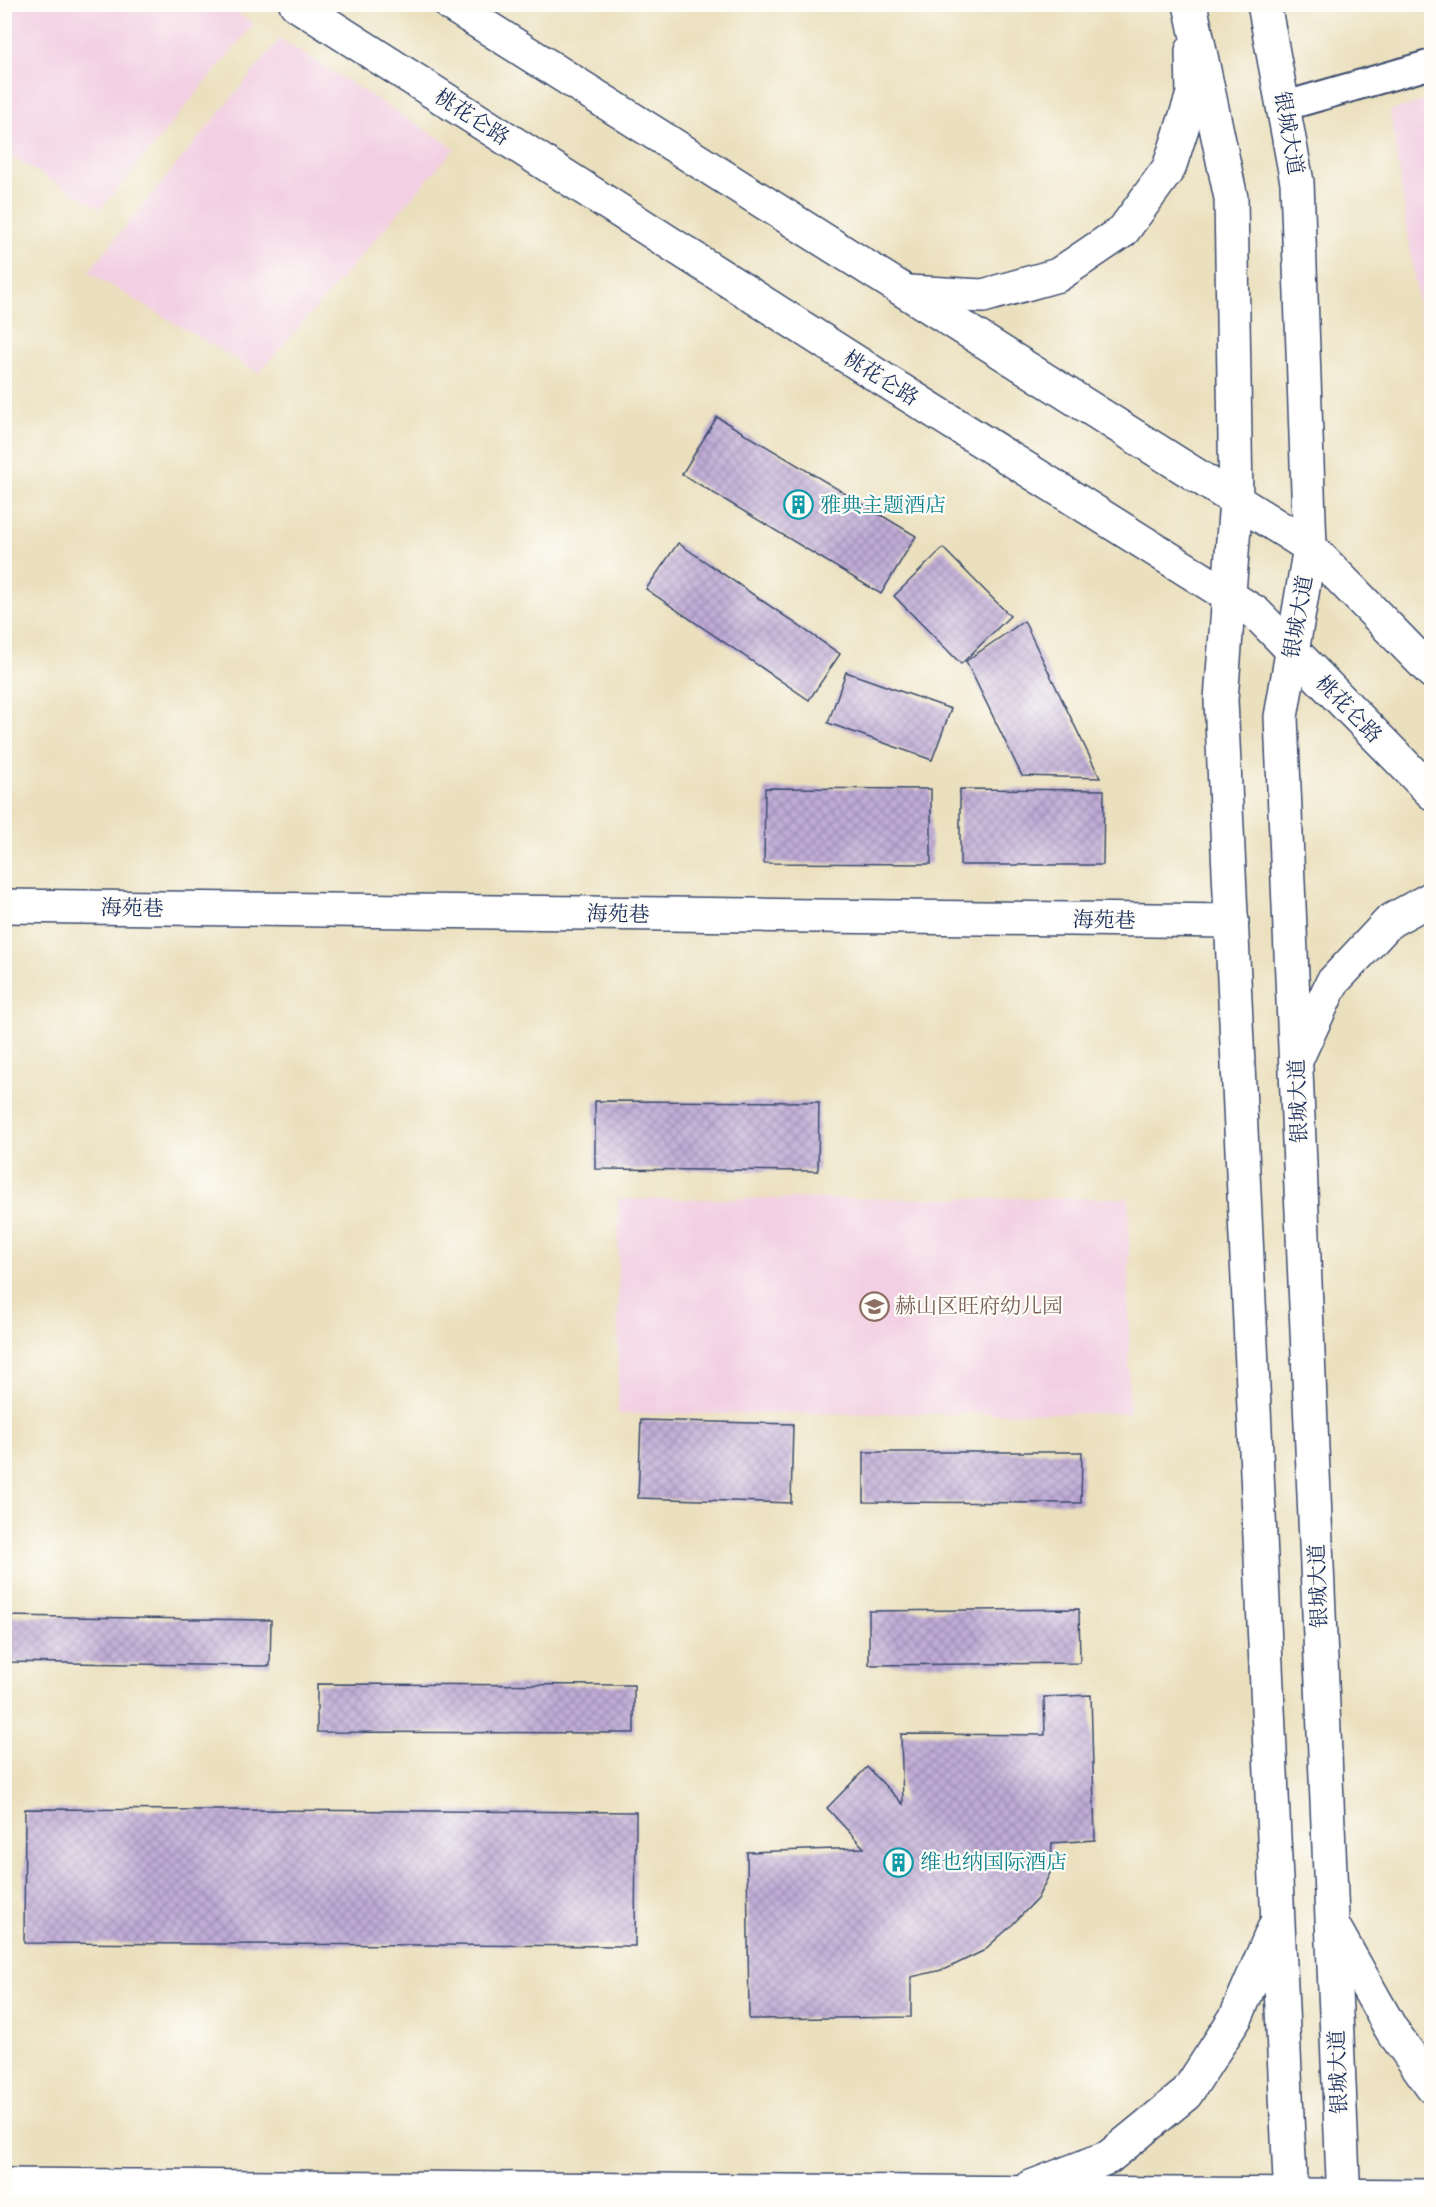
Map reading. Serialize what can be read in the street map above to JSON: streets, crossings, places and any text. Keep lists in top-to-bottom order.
{
  "streets": {
    "main road": ["桃花仑路", "银城大道", "海苑巷"]
  },
  "crossings": [
    ["桃花仑路", "银城大道"]
  ],
  "places": {
    "building": ["雅典主题酒店", "维也纳国际酒店"],
    "school or university": ["赫山区旺府幼儿园"]
  }
}
